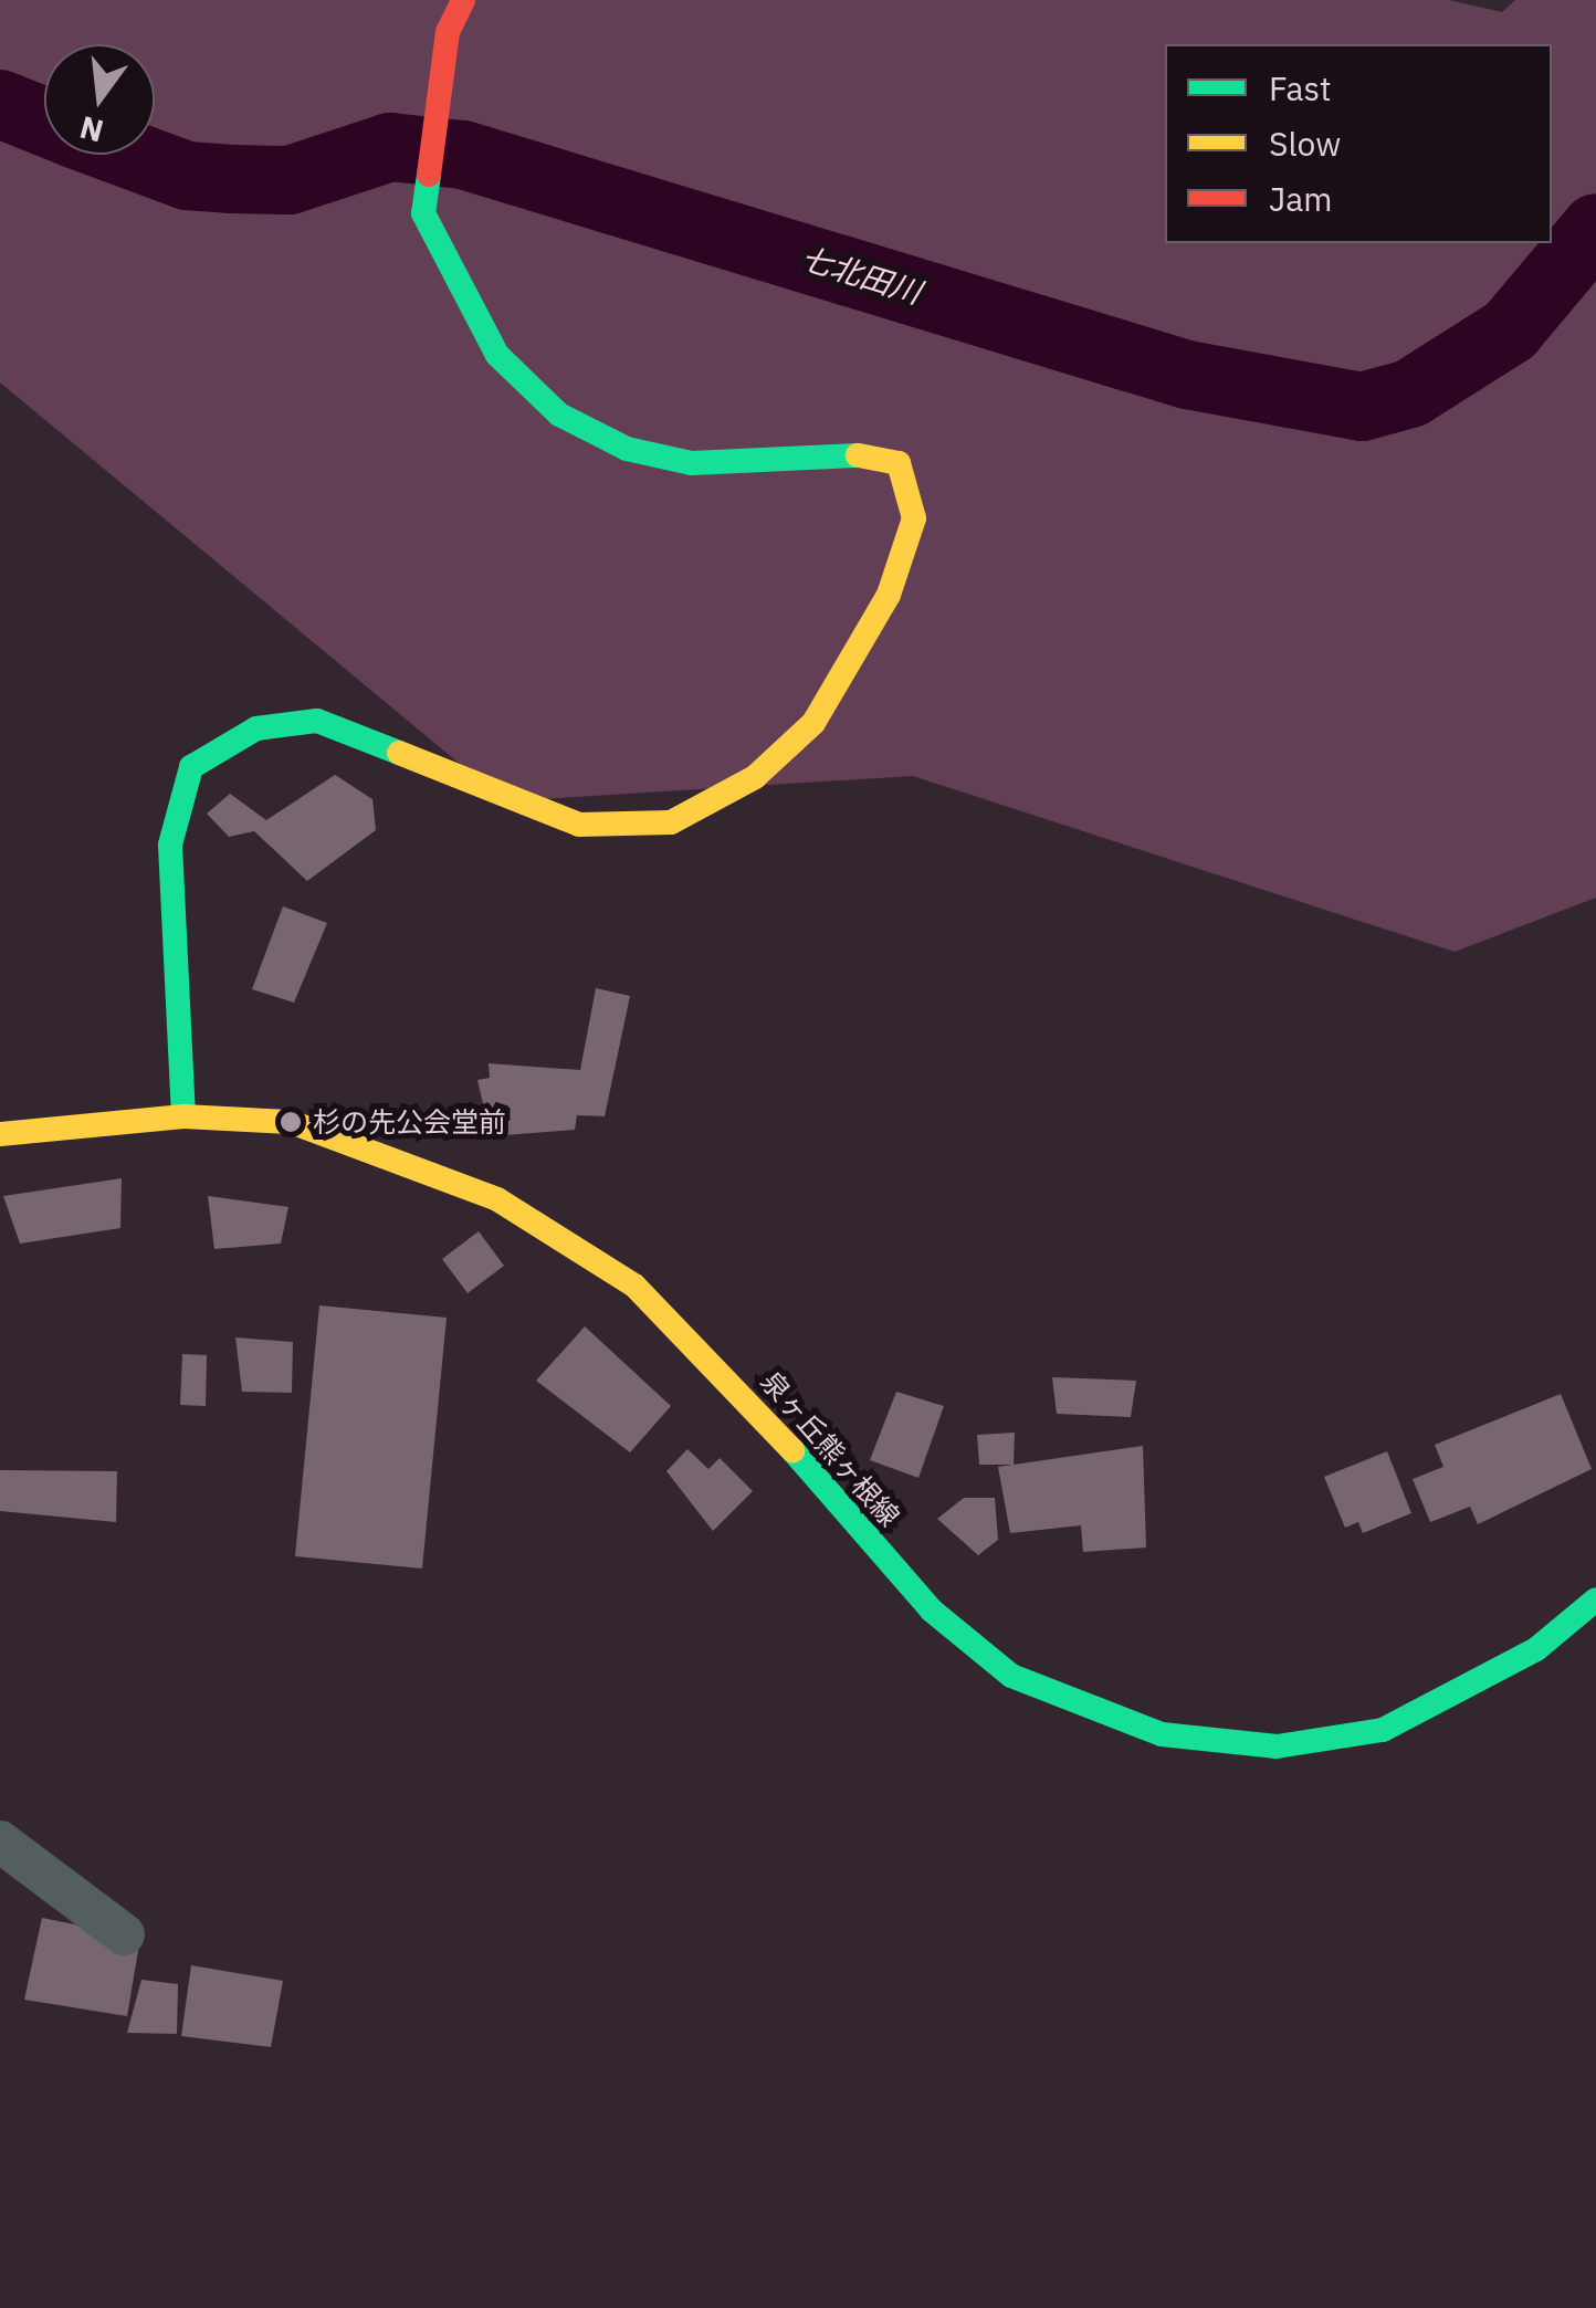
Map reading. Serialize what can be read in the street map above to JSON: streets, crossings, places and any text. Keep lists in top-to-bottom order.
{
  "streets": {
    "street": ["泉ヶ丘熊ヶ根線"]
  },
  "water": ["七北田川"],
  "places": ["杉の先公会堂前"],
  "legend": ["Fast", "Slow", "Jam"],
  "north": "bottom"
}
